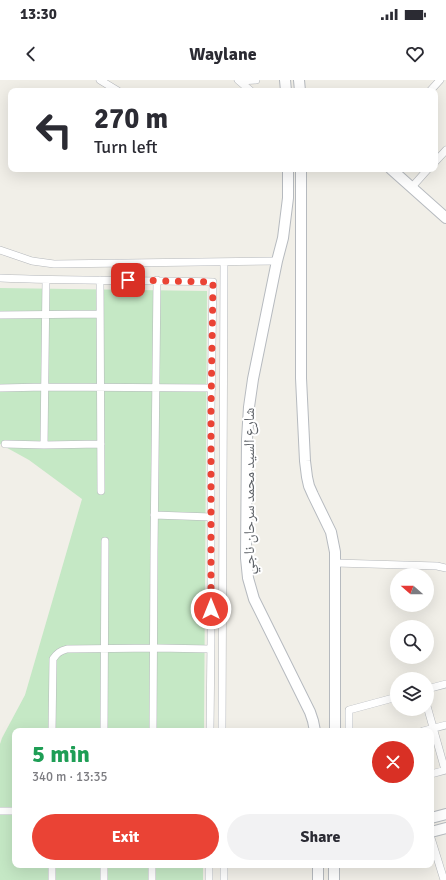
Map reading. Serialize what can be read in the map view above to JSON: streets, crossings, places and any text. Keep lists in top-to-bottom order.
{
  "streets": {
    "street": ["شارع السيد محمد سرحان ناجي"]
  },
  "north": "left",
  "page": {
    "status": "13:30",
    "header": "Waylane",
    "turn": ["270 m", "Turn left"],
    "heading": ["5 min", "340 m · 13:35"],
    "buttons": ["Exit", "Share"]
  }
}
